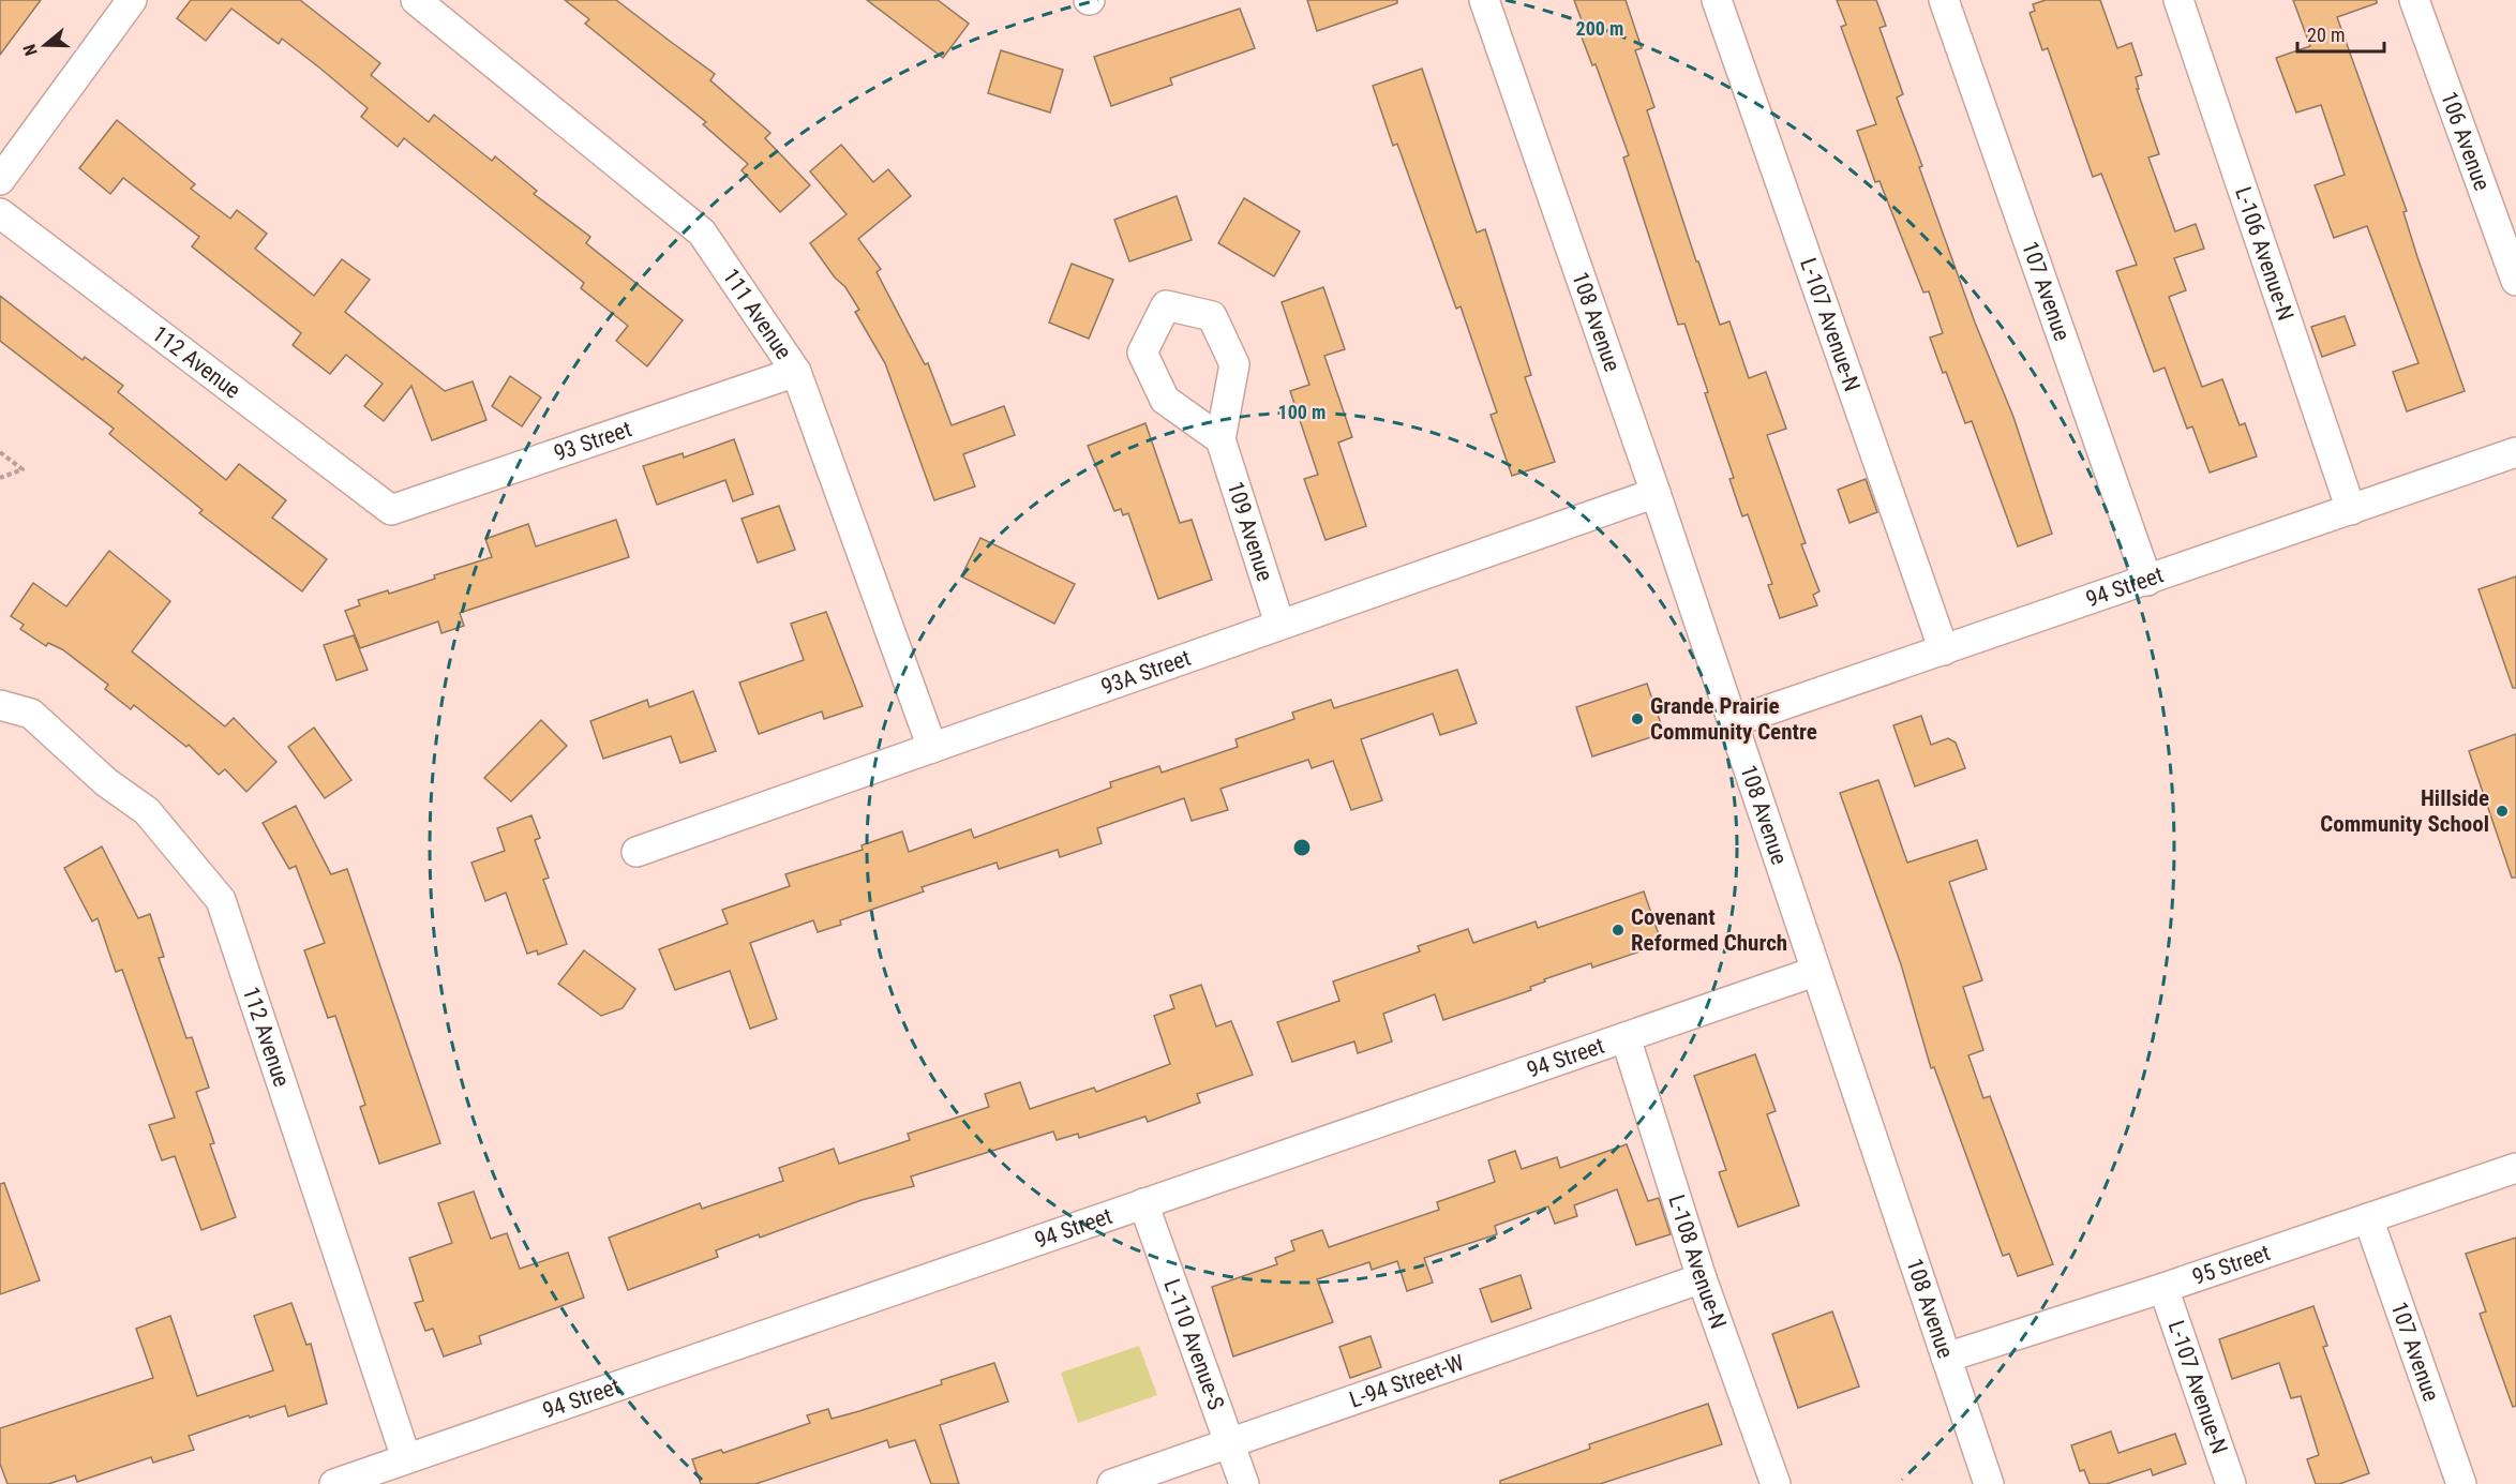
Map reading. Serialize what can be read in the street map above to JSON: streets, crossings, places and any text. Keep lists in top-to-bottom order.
{
  "streets": {
    "street": [
      "106 Avenue",
      "L-106 Avenue-N",
      "107 Avenue",
      "111 Avenue",
      "108 Avenue",
      "L-107 Avenue-N",
      "112 Avenue",
      "93 Street",
      "109 Avenue",
      "94 Street",
      "93A Street",
      "L-108 Avenue-N",
      "95 Street",
      "L-110 Avenue-S",
      "L-94 Street-W"
    ]
  },
  "crossings": [
    ["L-106 Avenue-N", "94 Street"],
    ["107 Avenue", "94 Street"],
    ["107 Avenue", "95 Street"],
    ["111 Avenue", "93 Street"],
    ["111 Avenue", "93A Street"],
    ["108 Avenue", "94 Street"],
    ["108 Avenue", "93A Street"],
    ["108 Avenue", "95 Street"],
    ["L-107 Avenue-N", "94 Street"],
    ["L-107 Avenue-N", "95 Street"],
    ["112 Avenue", "93 Street"],
    ["112 Avenue", "94 Street"],
    ["109 Avenue", "93A Street"],
    ["94 Street", "L-108 Avenue-N"],
    ["94 Street", "L-110 Avenue-S"],
    ["L-108 Avenue-N", "L-94 Street-W"],
    ["L-110 Avenue-S", "L-94 Street-W"]
  ],
  "places": ["Grande Prairie Community Centre", "Hillside Community School", "Covenant Reformed Church"],
  "scale_bar": "20 m",
  "north": "left",
  "rings": ["200 m", "100 m"]
}
